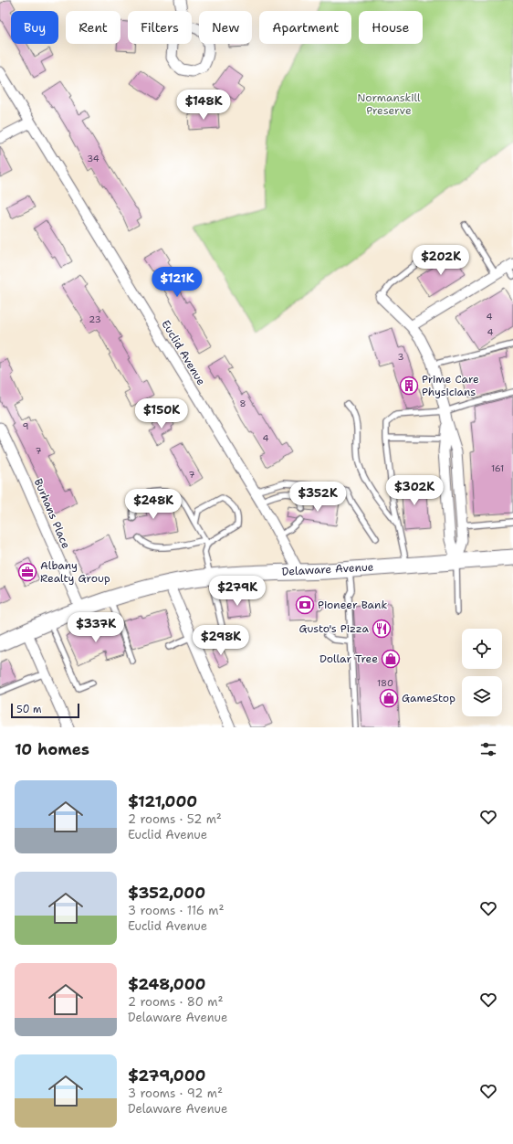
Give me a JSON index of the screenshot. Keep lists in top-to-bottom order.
{
  "streets": {
    "main road": ["Delaware Avenue"],
    "street": ["Euclid Avenue", "Burhans Place"]
  },
  "crossings": [
    ["Euclid Avenue", "Delaware Avenue"],
    ["Burhans Place", "Delaware Avenue"]
  ],
  "parks": ["Normanskill Preserve"],
  "places": {
    "building": ["Prime Care Physicians"],
    "office": ["Albany Realty Group"],
    "bank": ["Pioneer Bank"],
    "restaurant": ["Gusto's Pizza"],
    "shop": ["Dollar Tree", "GameStop"]
  },
  "house_numbers": [
    "34",
    "4",
    "23",
    "4",
    "3",
    "8",
    "9",
    "4",
    "7",
    "161",
    "7",
    "180"
  ],
  "scale_bar": "50 m",
  "page": {
    "chip": [
      "Buy",
      "Rent",
      "Filters",
      "New",
      "Apartment",
      "House"
    ],
    "price": [
      "$148K",
      "$202K",
      "$121K",
      "$150K",
      "$302K",
      "$352K",
      "$248K",
      "$279K",
      "$337K",
      "$298K"
    ],
    "scale": "50 m",
    "heading": "10 homes",
    "list": [
      {
        "name": "$121,000",
        "note": "2 rooms · 52 m² · Euclid Avenue"
      },
      {
        "name": "$352,000",
        "note": "3 rooms · 116 m² · Euclid Avenue"
      },
      {
        "name": "$248,000",
        "note": "2 rooms · 80 m² · Delaware Avenue"
      },
      {
        "name": "$279,000",
        "note": "3 rooms · 92 m² · Delaware Avenue"
      }
    ]
  }
}
